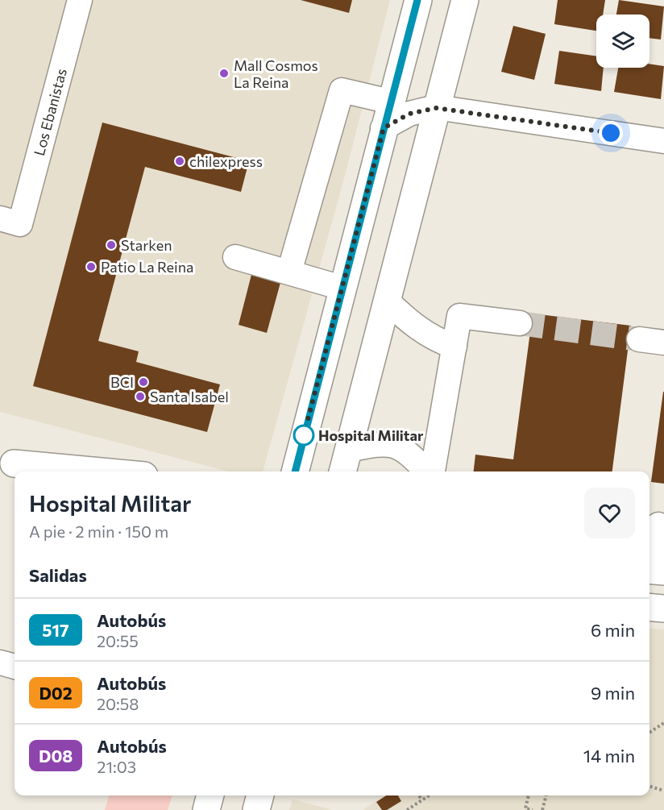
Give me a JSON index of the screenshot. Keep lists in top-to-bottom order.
{
  "streets": {
    "street": ["Los Ebanistas"]
  },
  "places": [
    "Mall Cosmos La Reina",
    "chilexpress",
    "Starken",
    "Patio La Reina",
    "BCI",
    "Santa Isabel",
    "Hospital Militar"
  ],
  "lines": ["bus line 517"],
  "page": {
    "heading": [
      ["Hospital Militar", "A pie · 2 min · 150 m"],
      "Salidas"
    ],
    "list": [
      {
        "mark": "517",
        "name": "Autobús",
        "note": "20:55",
        "value": "6 min"
      },
      {
        "mark": "D02",
        "name": "Autobús",
        "note": "20:58",
        "value": "9 min"
      },
      {
        "mark": "D08",
        "name": "Autobús",
        "note": "21:03",
        "value": "14 min"
      }
    ]
  }
}
